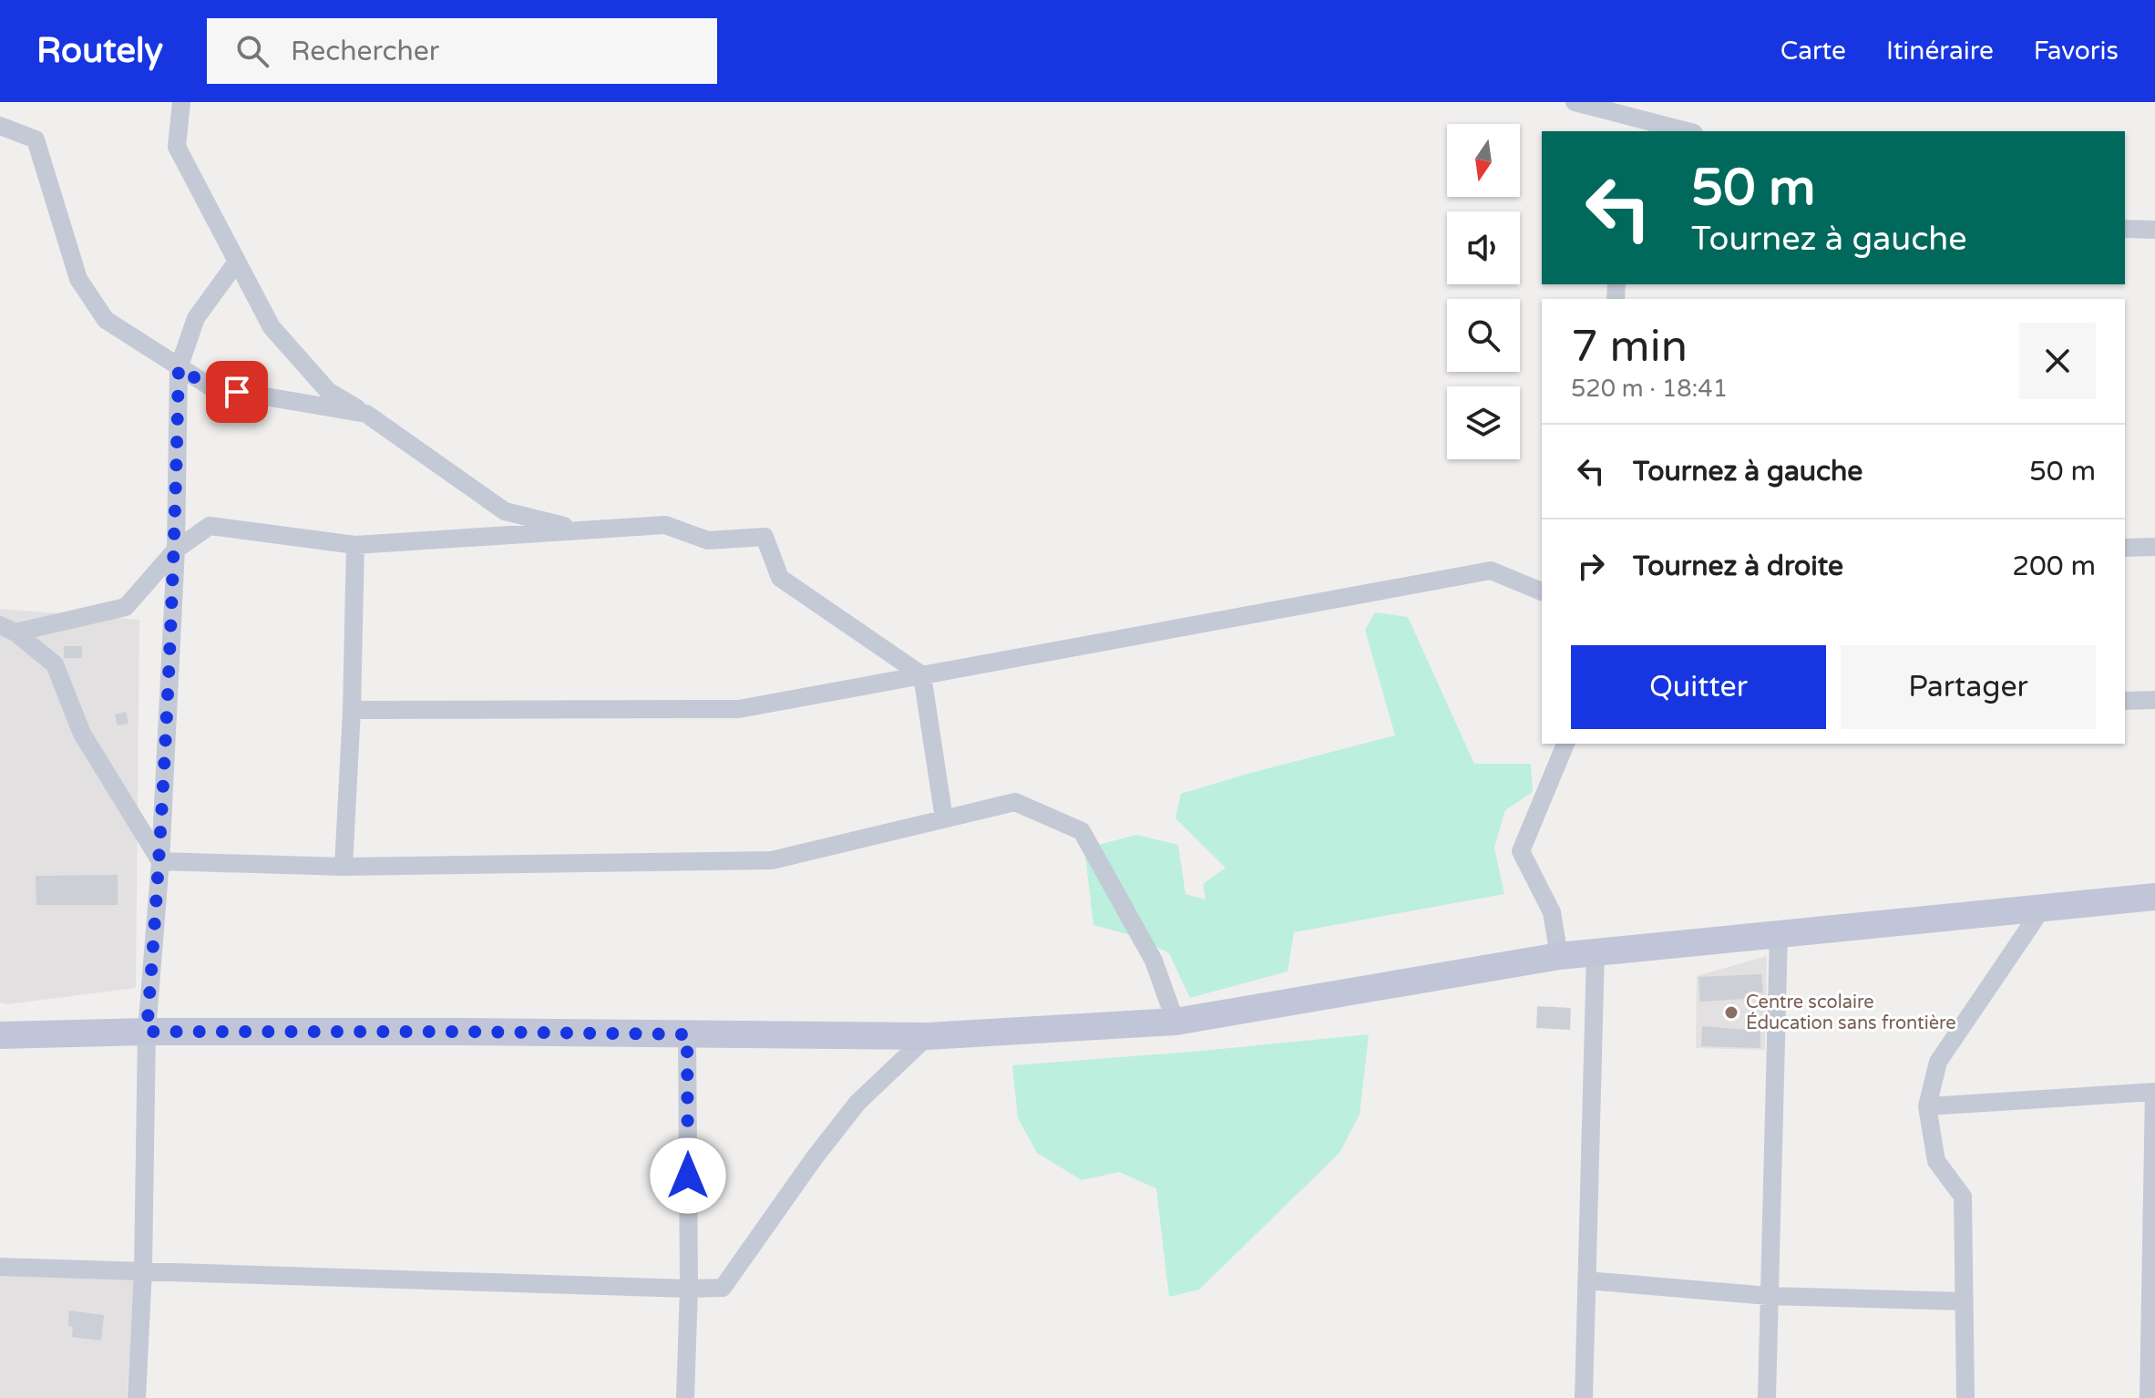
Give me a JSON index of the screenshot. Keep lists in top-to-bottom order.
{
  "places": ["Centre scolaire Éducation sans frontière"],
  "north": "bottom",
  "page": {
    "header": "Routely",
    "search": "Rechercher",
    "nav": ["Carte", "Itinéraire", "Favoris"],
    "turn": ["50 m", "Tournez à gauche"],
    "heading": ["7 min", "520 m · 18:41"],
    "list": [
      {
        "name": "Tournez à gauche",
        "value": "50 m"
      },
      {
        "name": "Tournez à droite",
        "value": "200 m"
      }
    ],
    "buttons": ["Quitter", "Partager"]
  }
}
